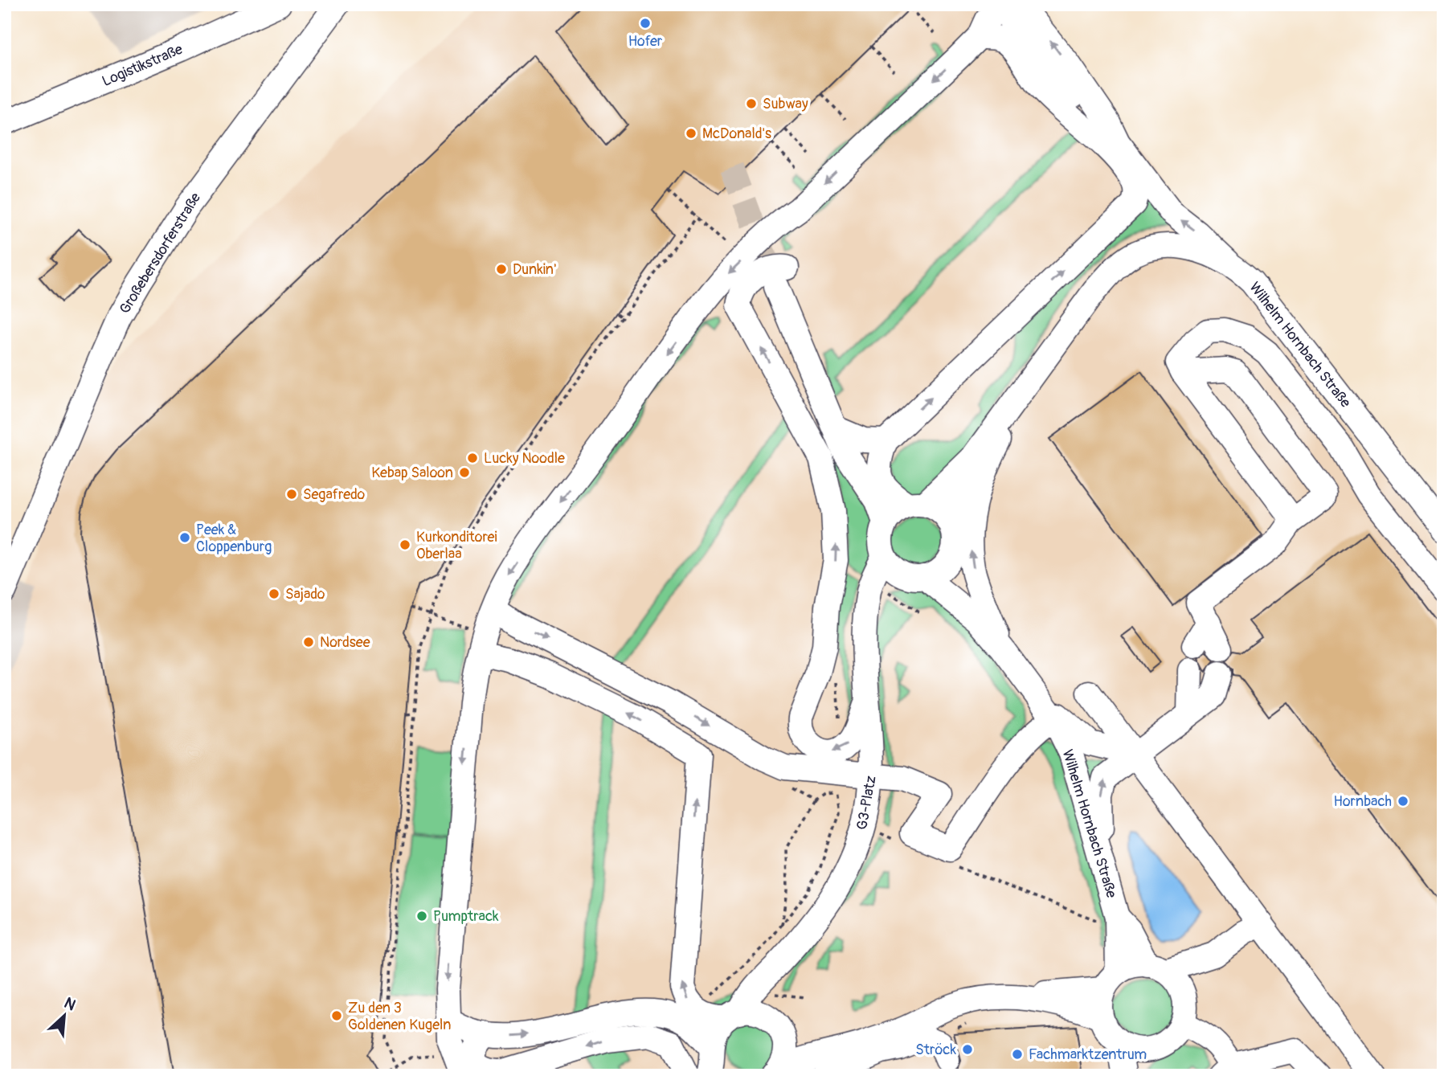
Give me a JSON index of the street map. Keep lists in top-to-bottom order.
{
  "streets": {
    "street": [
      "Logistikstraße",
      "Großebersdorferstraße",
      "Wilhelm Hornbach Straße",
      "G3-Platz"
    ]
  },
  "crossings": [
    ["Wilhelm Hornbach Straße", "G3-Platz"]
  ],
  "places": [
    "Hofer",
    "Subway",
    "McDonald's",
    "Dunkin'",
    "Lucky Noodle",
    "Kebap Saloon",
    "Segafredo",
    "Peek & Cloppenburg",
    "Kurkonditorei Oberlaa",
    "Sajado",
    "Nordsee",
    "Hornbach",
    "Pumptrack",
    "Zu den 3 Goldenen Kugeln",
    "Ströck",
    "Fachmarktzentrum"
  ],
  "north": "top right"
}
